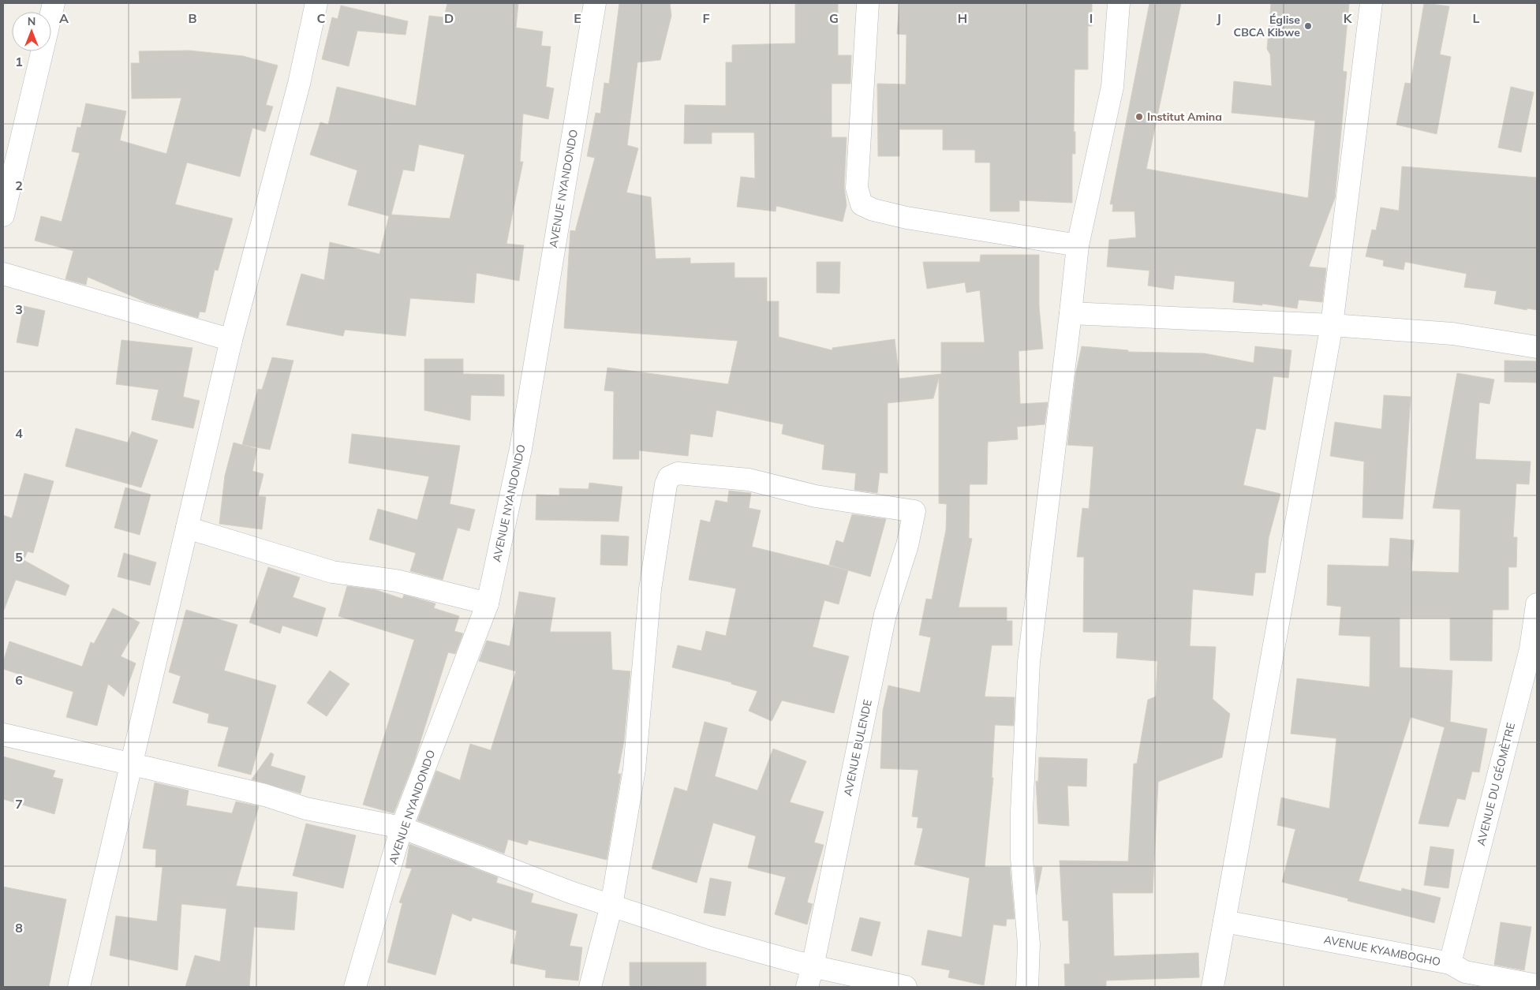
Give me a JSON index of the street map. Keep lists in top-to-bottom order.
{
  "streets": {
    "street": [
      "AVENUE NYANDONDO",
      "AVENUE BULENDE",
      "AVENUE DU GÉOMÈTRE",
      "AVENUE KYAMBOGHO"
    ]
  },
  "crossings": [
    ["AVENUE DU GÉOMÈTRE", "AVENUE KYAMBOGHO"]
  ],
  "places": ["Église CBCA Kibwe", "Institut Amina"],
  "north": "top",
  "grid": {
    "columns": [
      "A",
      "B",
      "C",
      "D",
      "E",
      "F",
      "G",
      "H",
      "I",
      "J",
      "K",
      "L"
    ],
    "rows": [
      "1",
      "2",
      "3",
      "4",
      "5",
      "6",
      "7",
      "8"
    ]
  }
}
